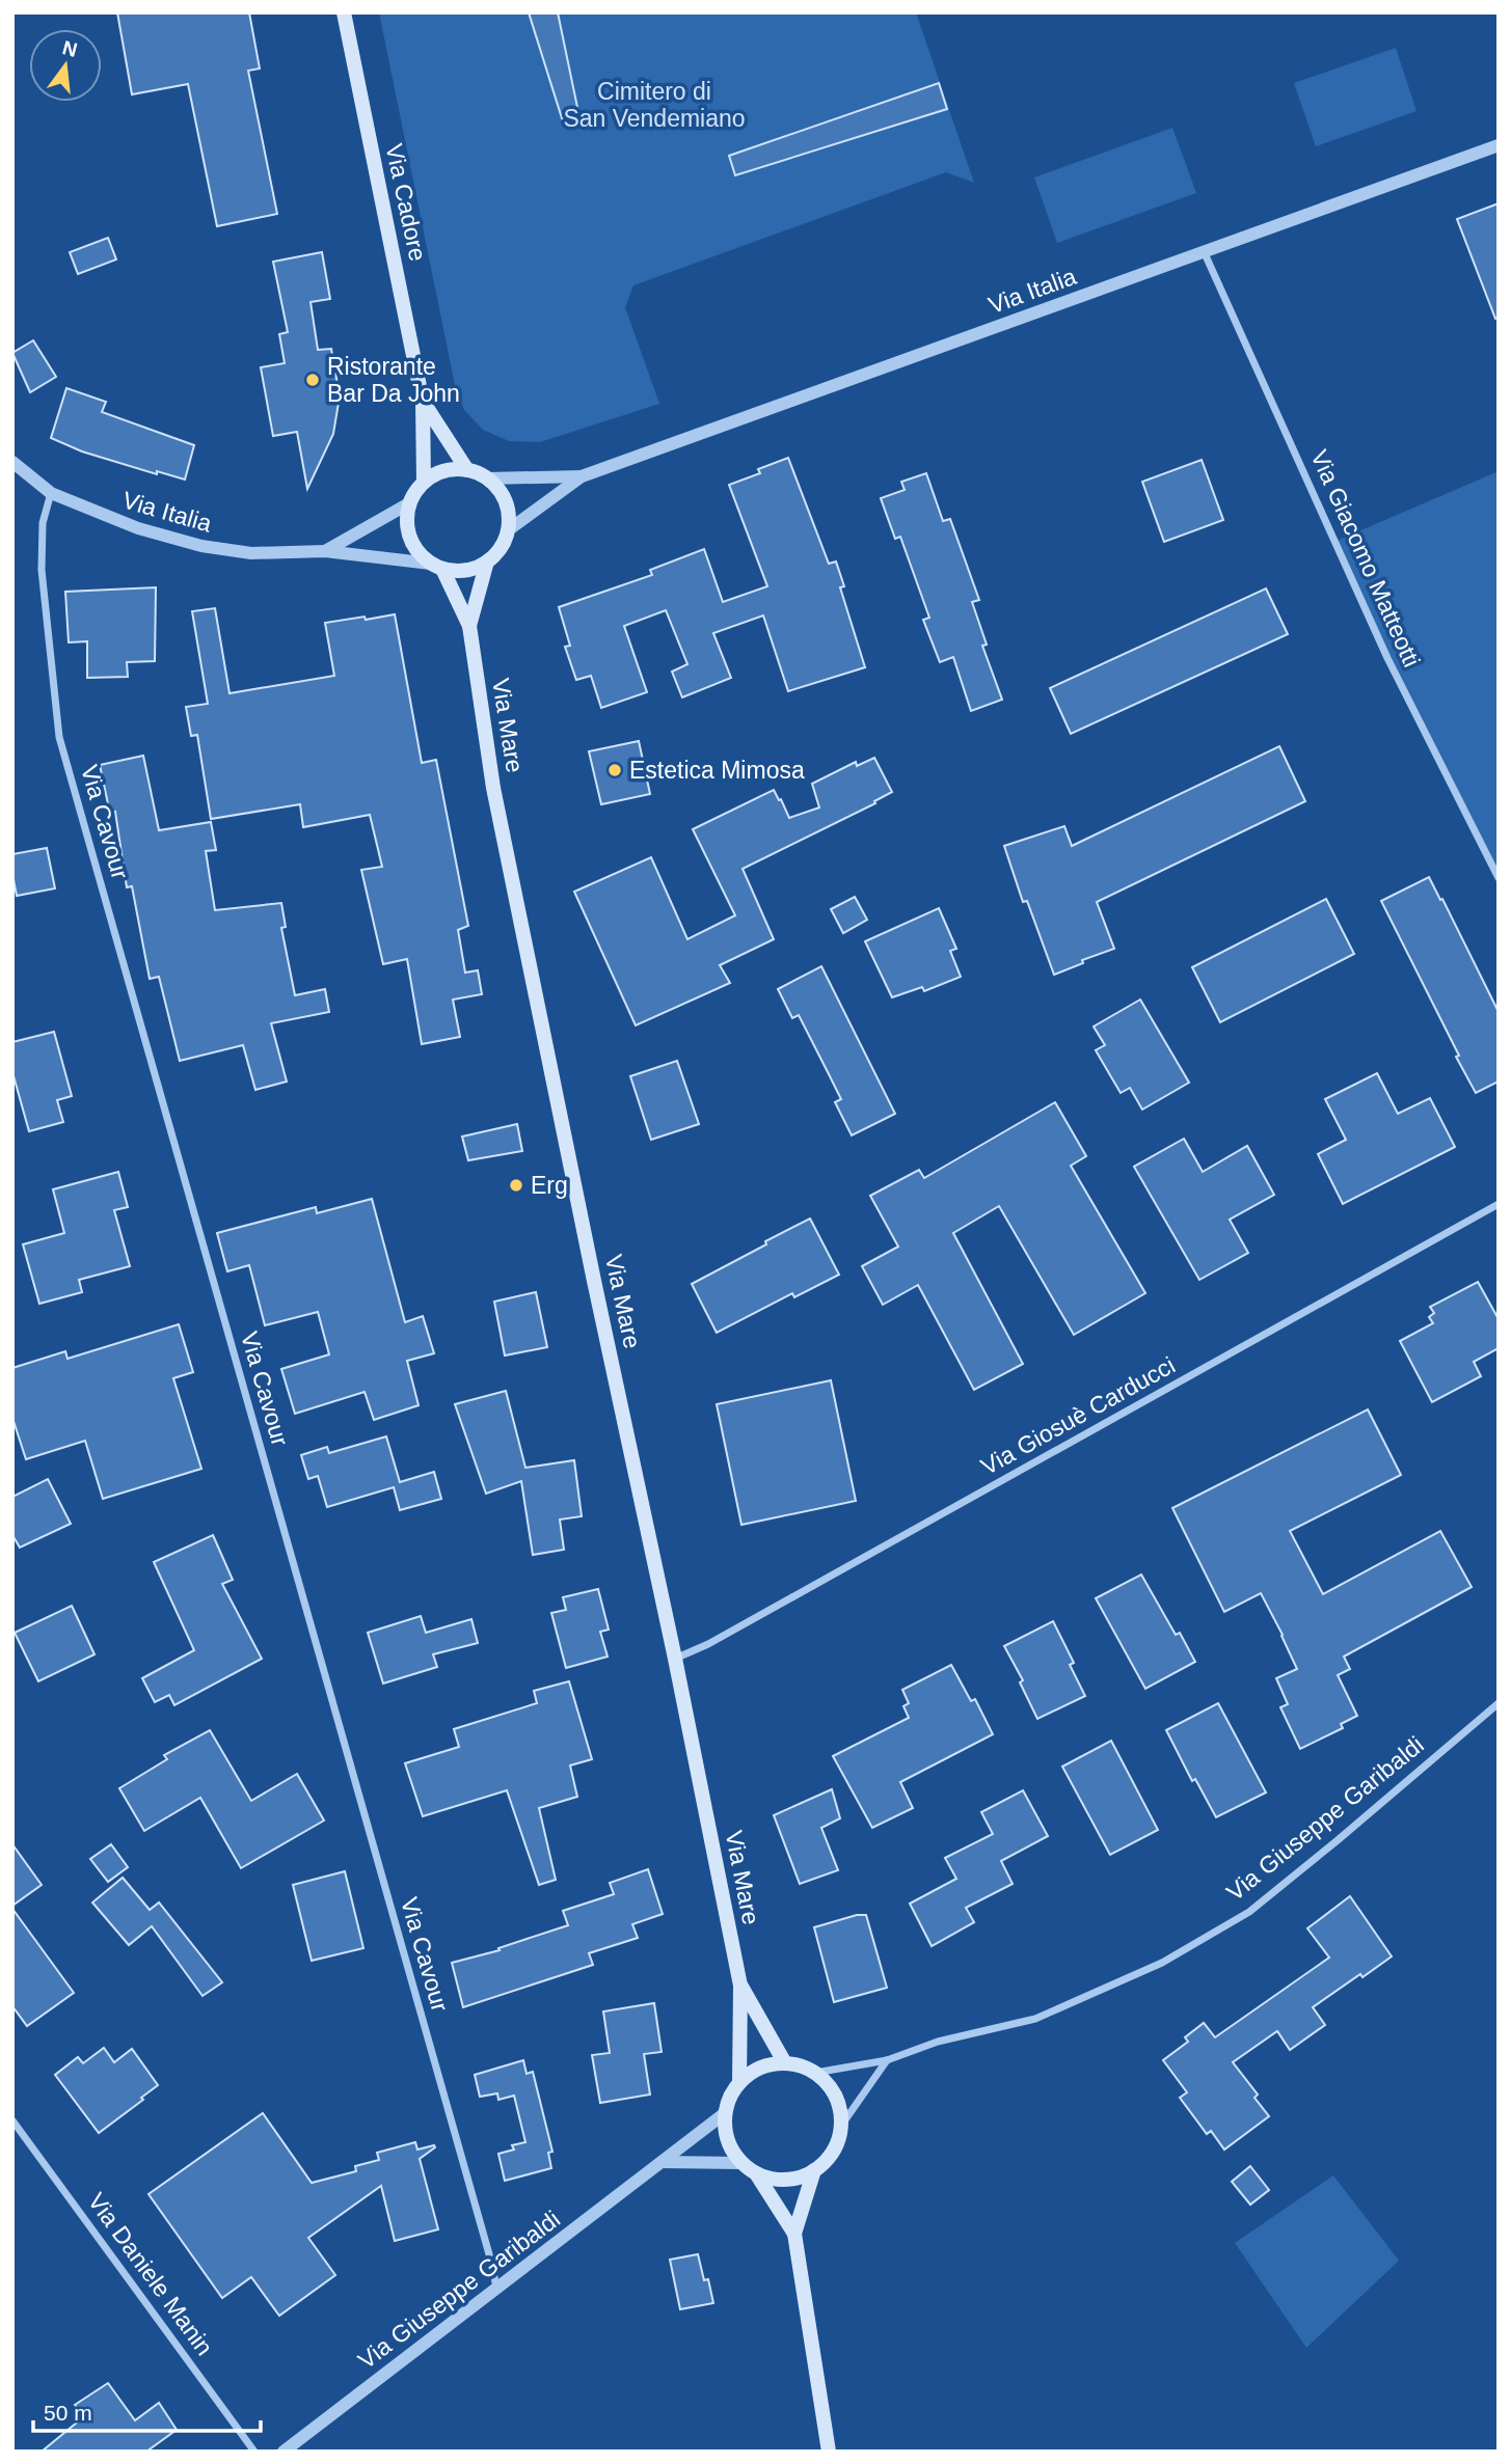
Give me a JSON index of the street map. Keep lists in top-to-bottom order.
{
  "streets": {
    "main road": ["Via Cadore", "Via Mare"],
    "street": [
      "Via Italia",
      "Via Giacomo Matteotti",
      "Via Cavour",
      "Via Giosuè Carducci",
      "Via Giuseppe Garibaldi",
      "Via Daniele Manin"
    ]
  },
  "crossings": [
    ["Via Cadore", "Via Italia"],
    ["Via Cadore", "Via Mare"],
    ["Via Italia", "Via Giacomo Matteotti"],
    ["Via Italia", "Via Mare"],
    ["Via Italia", "Via Cavour"],
    ["Via Mare", "Via Giosuè Carducci"],
    ["Via Mare", "Via Giuseppe Garibaldi"],
    ["Via Cavour", "Via Giuseppe Garibaldi"]
  ],
  "parks": ["Cimitero di San Vendemiano"],
  "places": ["Ristorante Bar Da John", "Estetica Mimosa", "Erg"],
  "scale_bar": "50 m",
  "north": "top"
}
